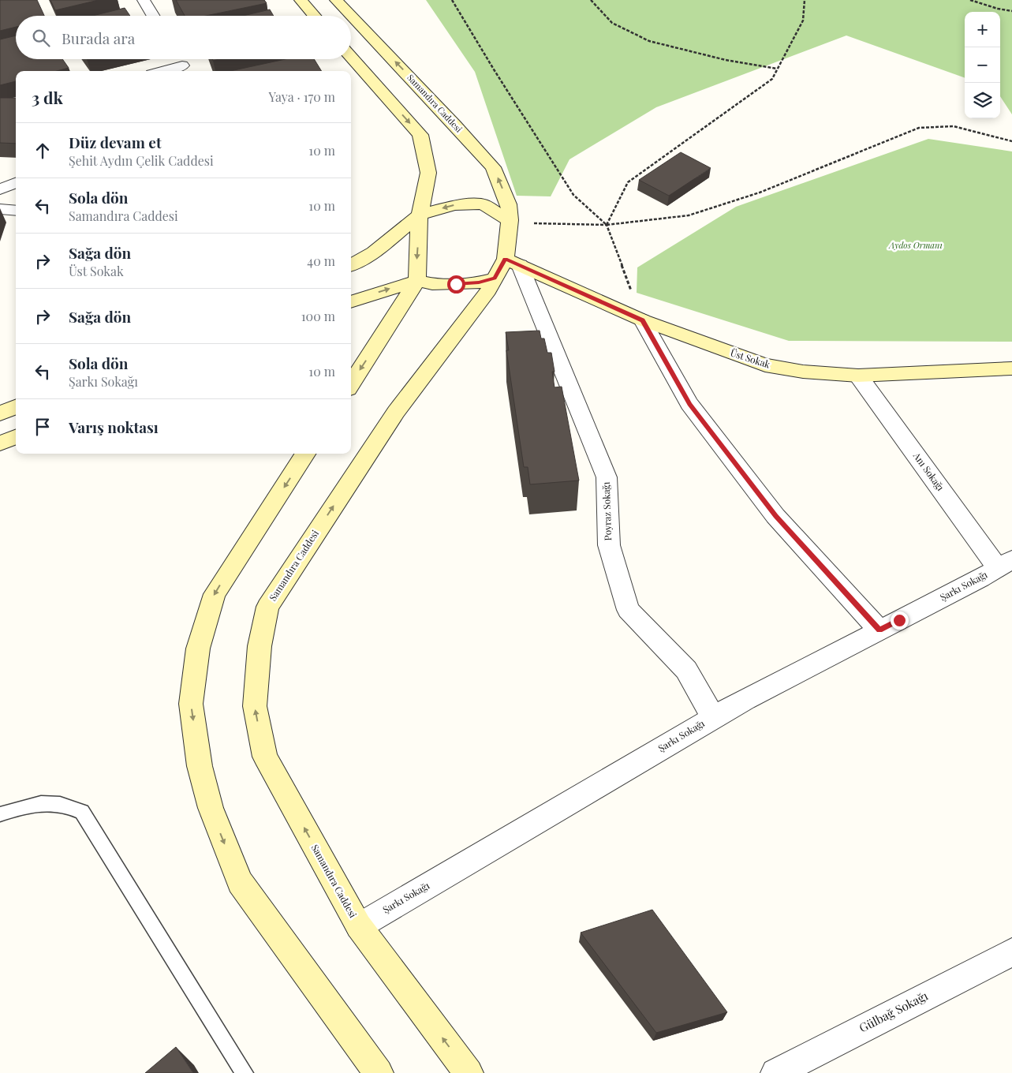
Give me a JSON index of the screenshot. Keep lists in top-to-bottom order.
{
  "streets": {
    "main road": ["Samandıra Caddesi", "Üst Sokak"],
    "street": [
      "Anı Sokağı",
      "Poyraz Sokağı",
      "Şarkı Sokağı",
      "Gülbağ Sokağı"
    ]
  },
  "crossings": [
    ["Samandıra Caddesi", "Üst Sokak"],
    ["Samandıra Caddesi", "Poyraz Sokağı"],
    ["Samandıra Caddesi", "Şarkı Sokağı"],
    ["Üst Sokak", "Anı Sokağı"],
    ["Üst Sokak", "Poyraz Sokağı"],
    ["Anı Sokağı", "Şarkı Sokağı"],
    ["Poyraz Sokağı", "Şarkı Sokağı"]
  ],
  "one_way": ["Samandıra Caddesi"],
  "parks": ["Aydos Ormanı"],
  "page": {
    "map_buttons": ["+", "−"],
    "search": "Burada ara",
    "heading": ["3 dk", "Yaya · 170 m"],
    "list": [
      ["Düz devam et", "Şehit Aydın Çelik Caddesi", "10 m"],
      ["Sola dön", "Samandıra Caddesi", "10 m"],
      ["Sağa dön", "Üst Sokak", "40 m"],
      ["Sağa dön", "100 m"],
      ["Sola dön", "Şarkı Sokağı", "10 m"],
      "Varış noktası"
    ]
  }
}
